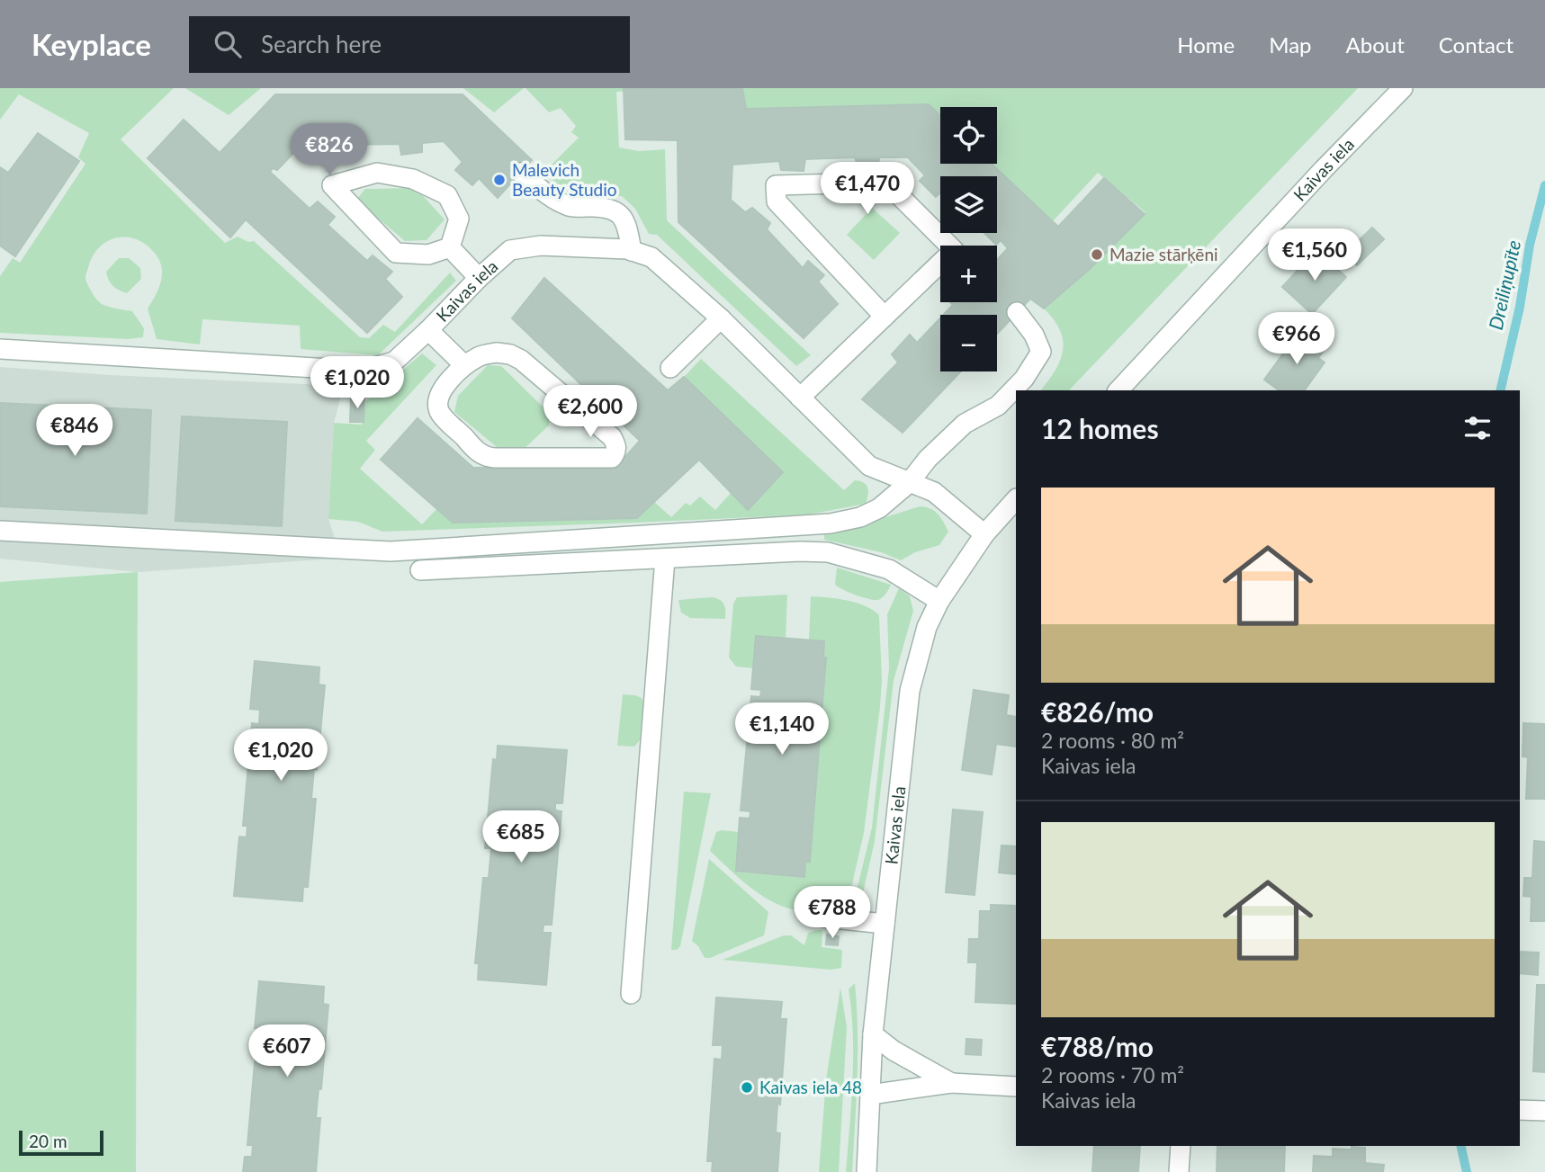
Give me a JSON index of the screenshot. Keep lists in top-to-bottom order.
{
  "streets": {
    "street": ["Kaivas iela"]
  },
  "water": ["Dreiliņupīte"],
  "places": ["Malevich Beauty Studio", "Mazie stārķēni", "Kaivas iela 48"],
  "scale_bar": "20 m",
  "page": {
    "header": "Keyplace",
    "search": "Search here",
    "nav": [
      "Home",
      "Map",
      "About",
      "Contact"
    ],
    "map_buttons": ["+", "−"],
    "price": [
      "€826",
      "€1,470",
      "€1,560",
      "€966",
      "€1,020",
      "€2,600",
      "€846",
      "€1,140",
      "€1,020",
      "€685",
      "€788",
      "€607"
    ],
    "heading": "12 homes",
    "list": [
      {
        "name": "€826/mo",
        "note": "2 rooms · 80 m² · Kaivas iela"
      },
      {
        "name": "€788/mo",
        "note": "2 rooms · 70 m² · Kaivas iela"
      }
    ],
    "scale": "20 m"
  }
}
